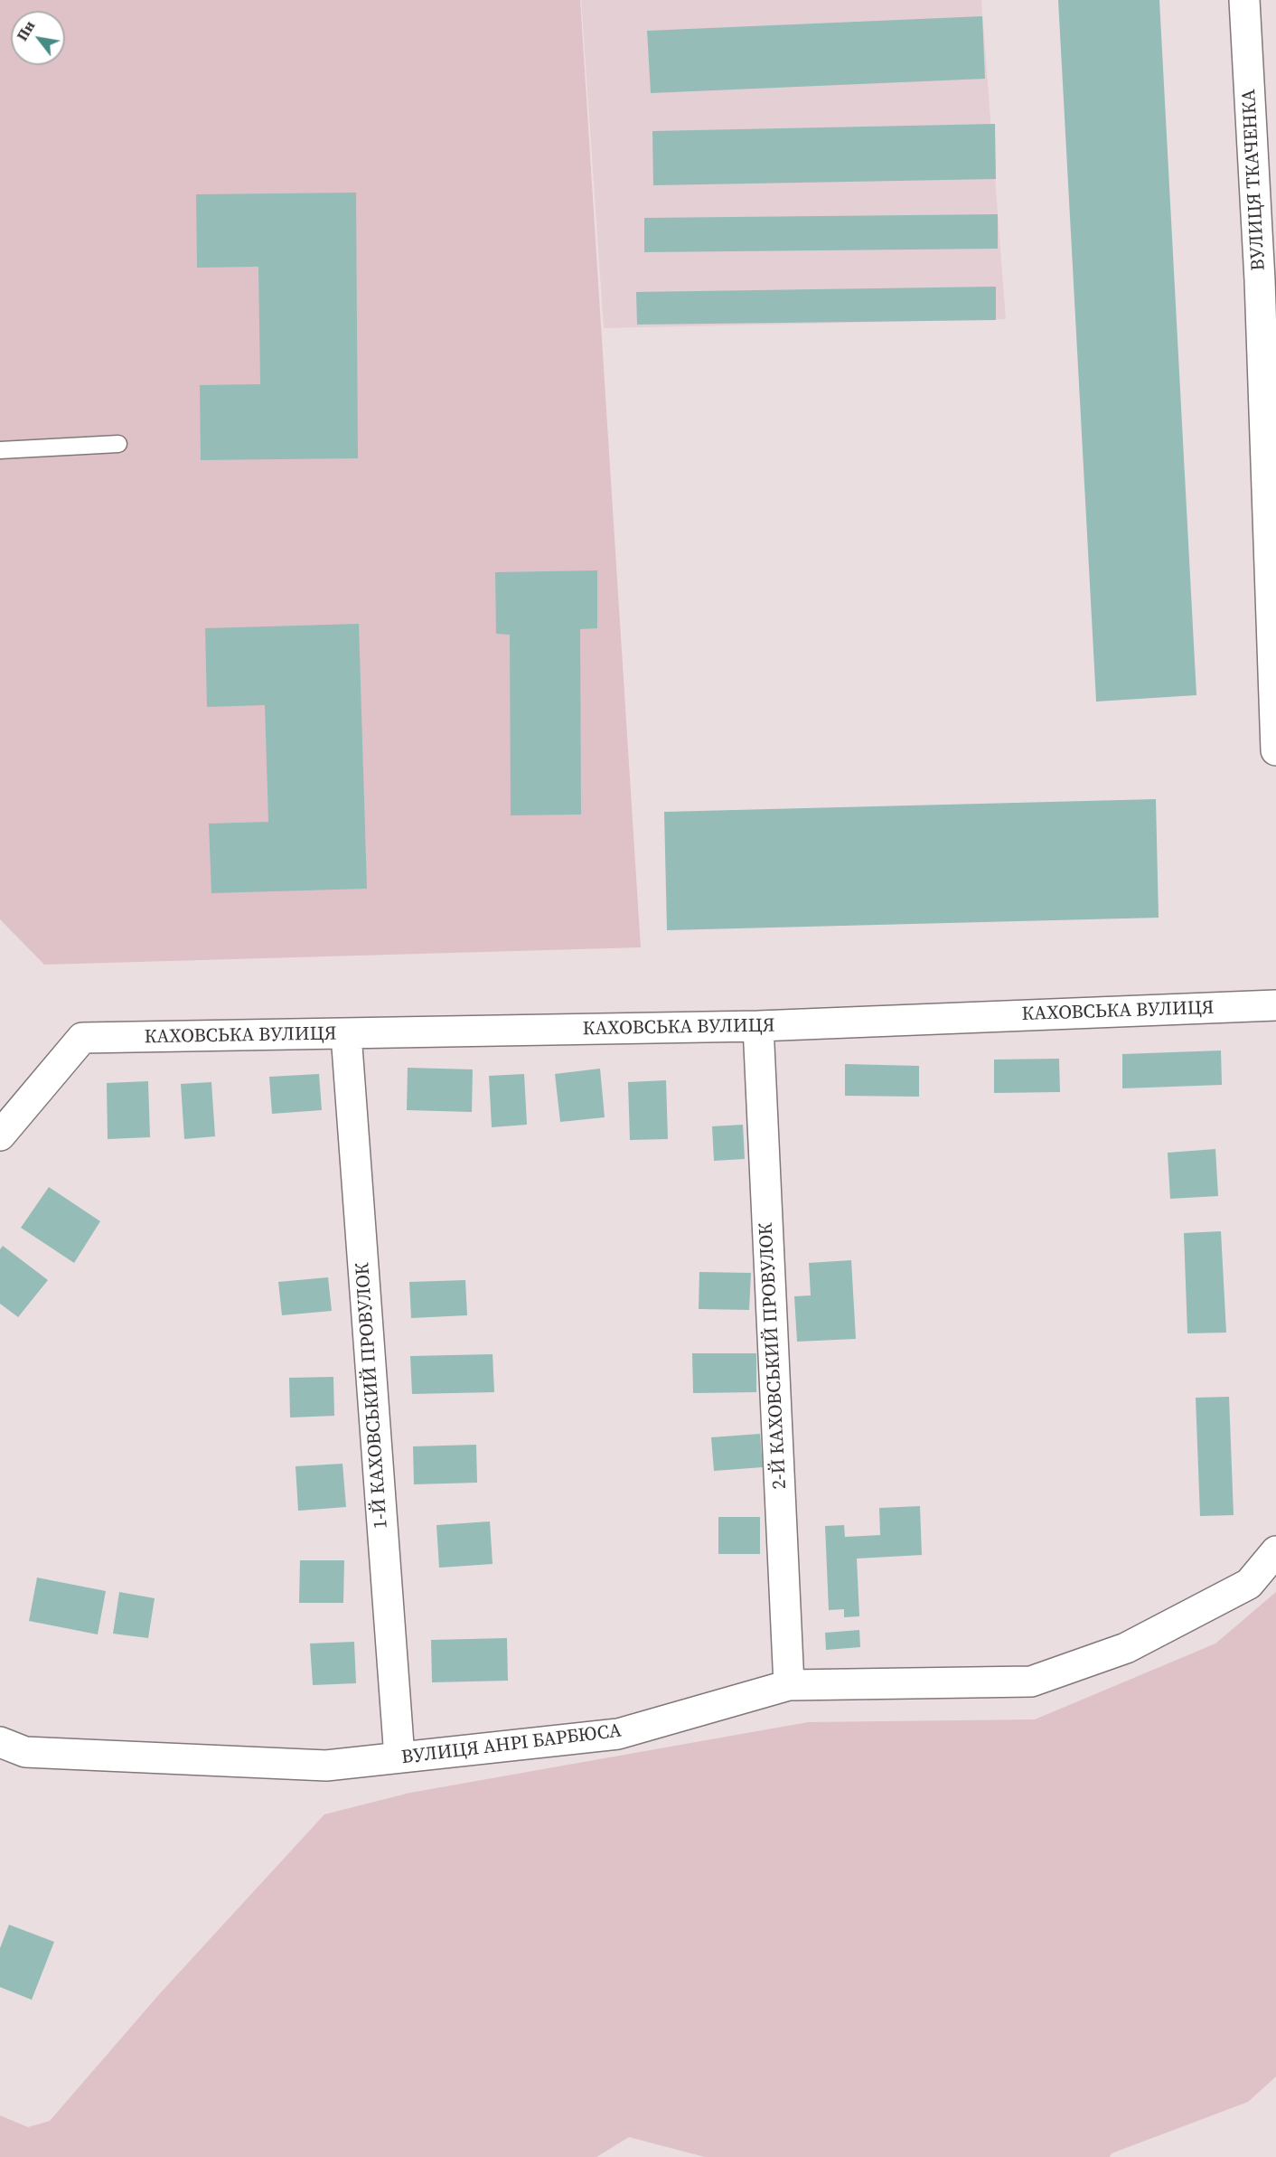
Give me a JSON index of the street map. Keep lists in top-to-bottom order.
{
  "streets": {
    "street": [
      "ВУЛИЦЯ ТКАЧЕНКА",
      "КАХОВСЬКА ВУЛИЦЯ",
      "2-Й КАХОВСЬКИЙ ПРОВУЛОК",
      "1-Й КАХОВСЬКИЙ ПРОВУЛОК",
      "ВУЛИЦЯ АНРІ БАРБЮСА"
    ]
  },
  "crossings": [
    ["КАХОВСЬКА ВУЛИЦЯ", "2-Й КАХОВСЬКИЙ ПРОВУЛОК"],
    ["КАХОВСЬКА ВУЛИЦЯ", "1-Й КАХОВСЬКИЙ ПРОВУЛОК"],
    ["2-Й КАХОВСЬКИЙ ПРОВУЛОК", "ВУЛИЦЯ АНРІ БАРБЮСА"],
    ["1-Й КАХОВСЬКИЙ ПРОВУЛОК", "ВУЛИЦЯ АНРІ БАРБЮСА"]
  ],
  "north": "top left"
}
